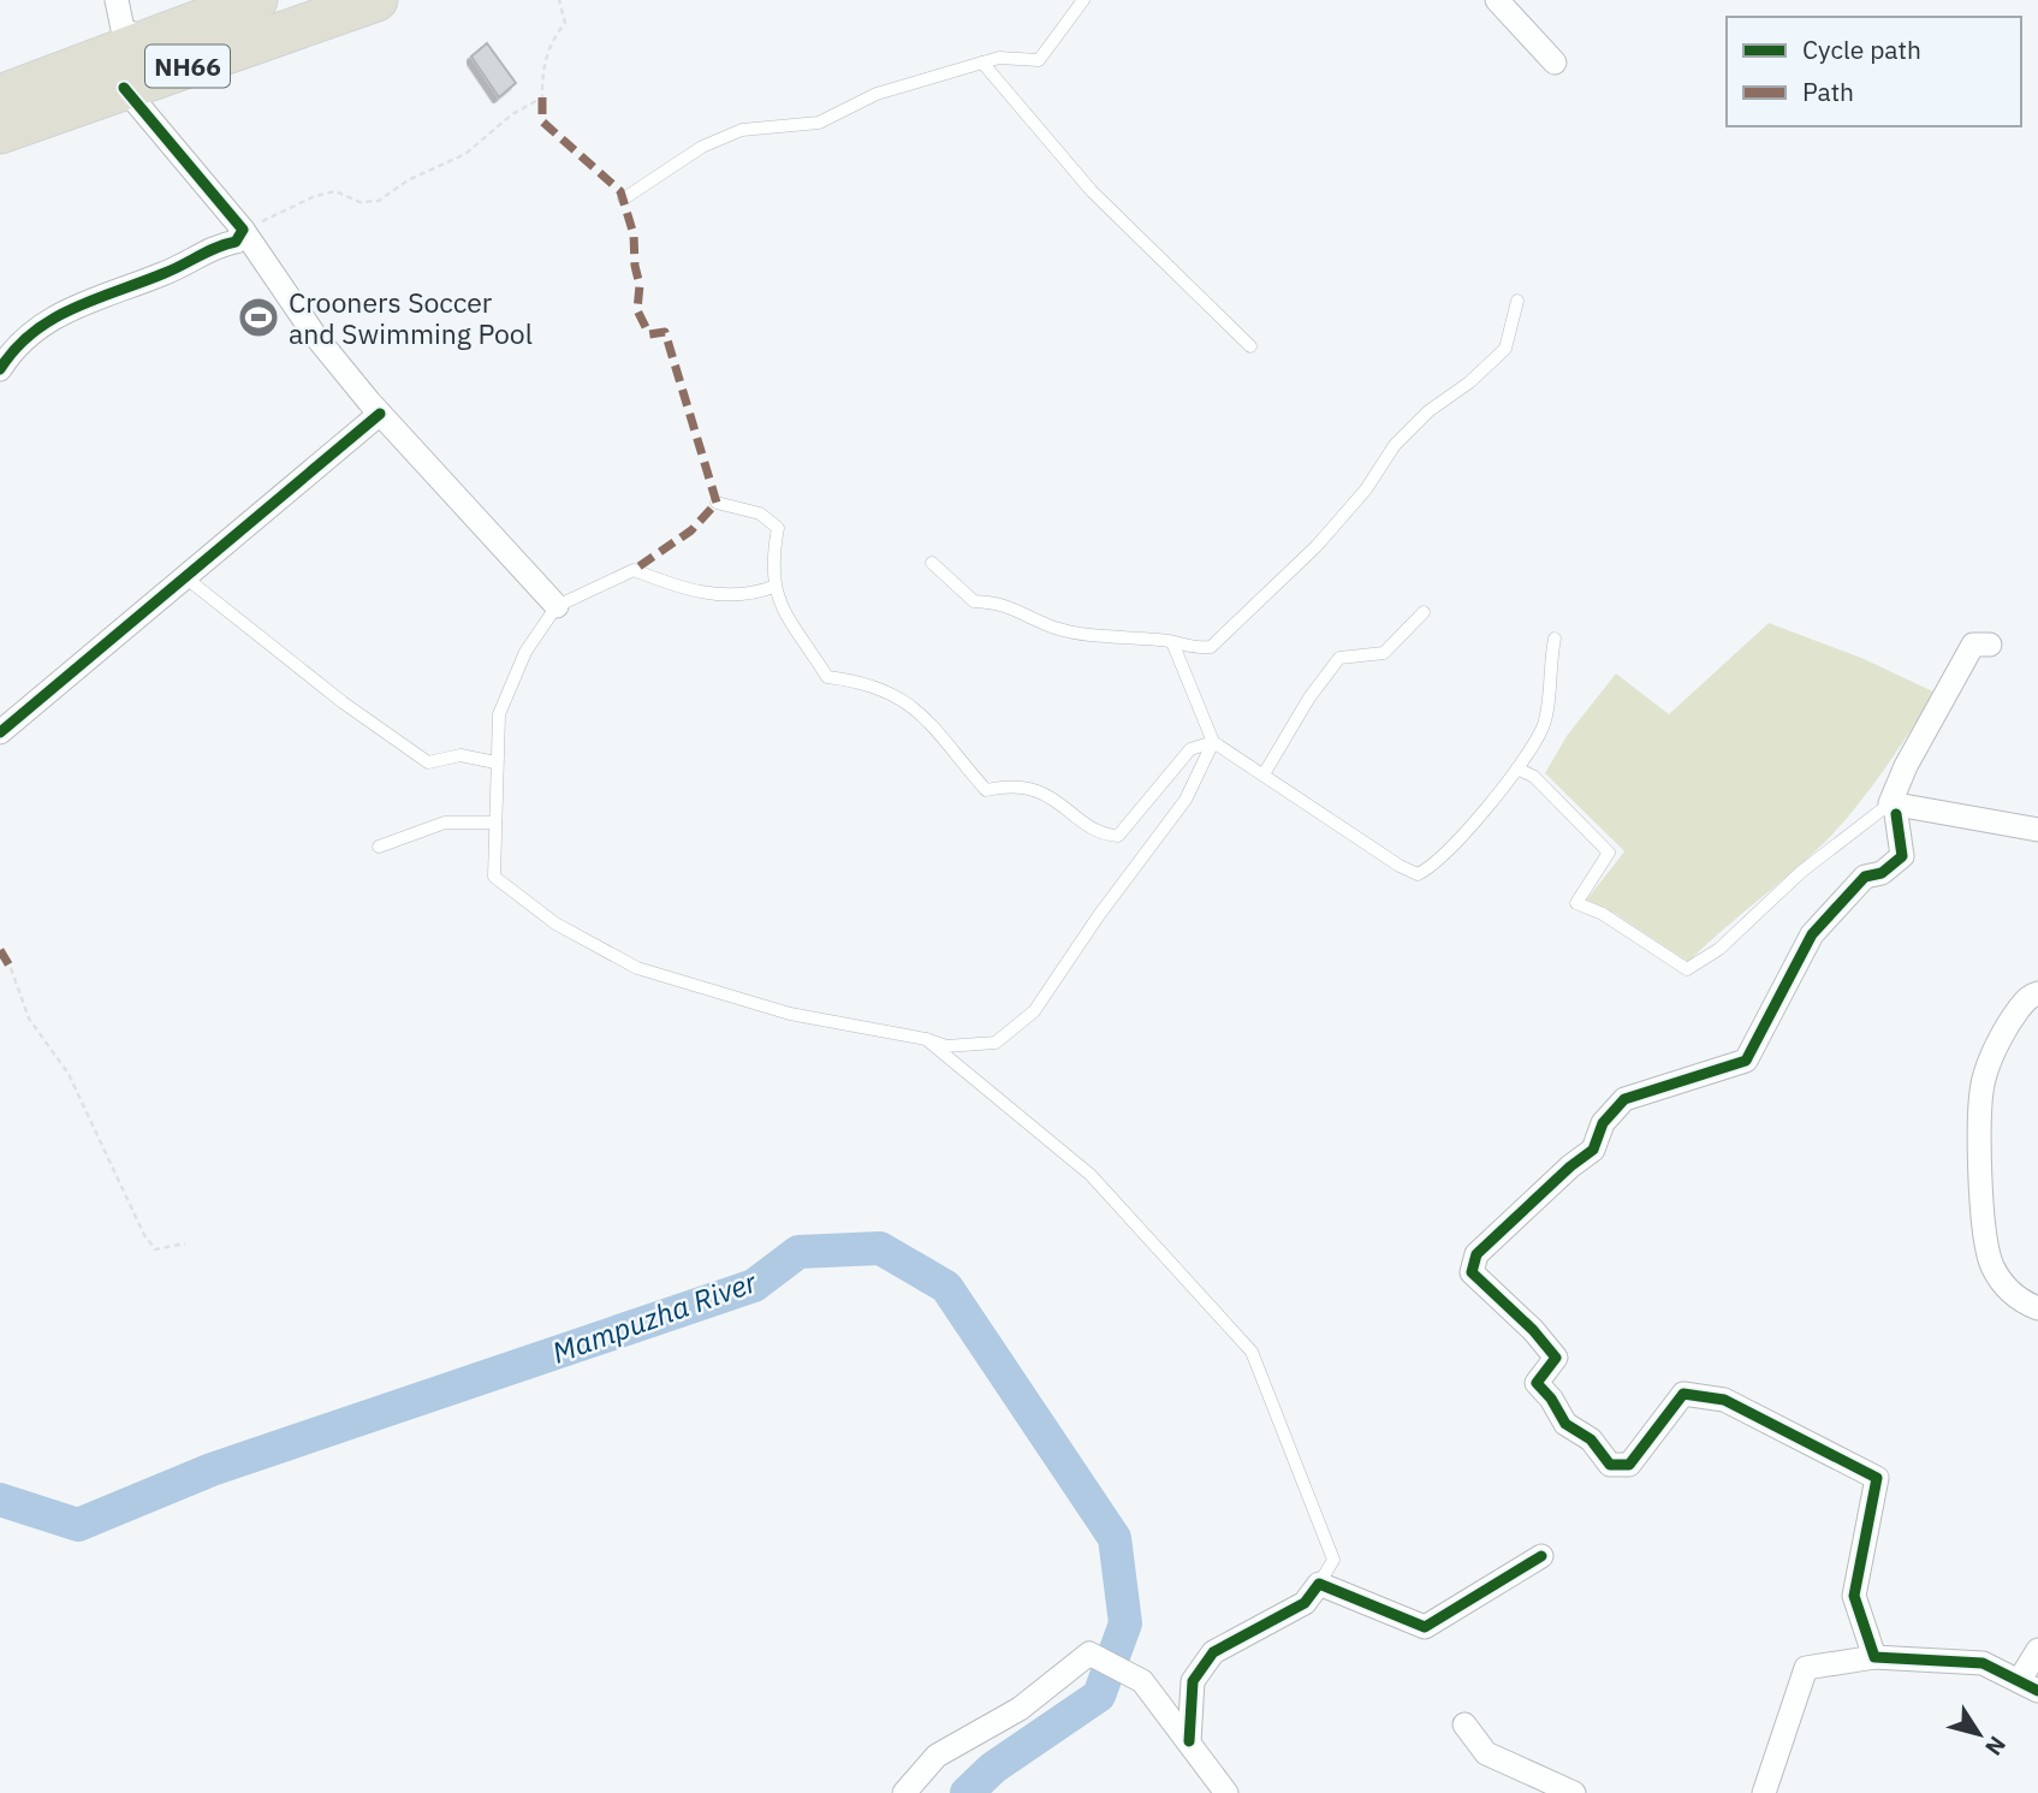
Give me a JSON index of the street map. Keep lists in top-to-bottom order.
{
  "streets": {
    "highway": ["NH66"]
  },
  "water": ["Mampuzha River"],
  "places": {
    "sports": ["Crooners Soccer and Swimming Pool"]
  },
  "legend": ["Cycle path", "Path"],
  "north": "bottom right"
}
